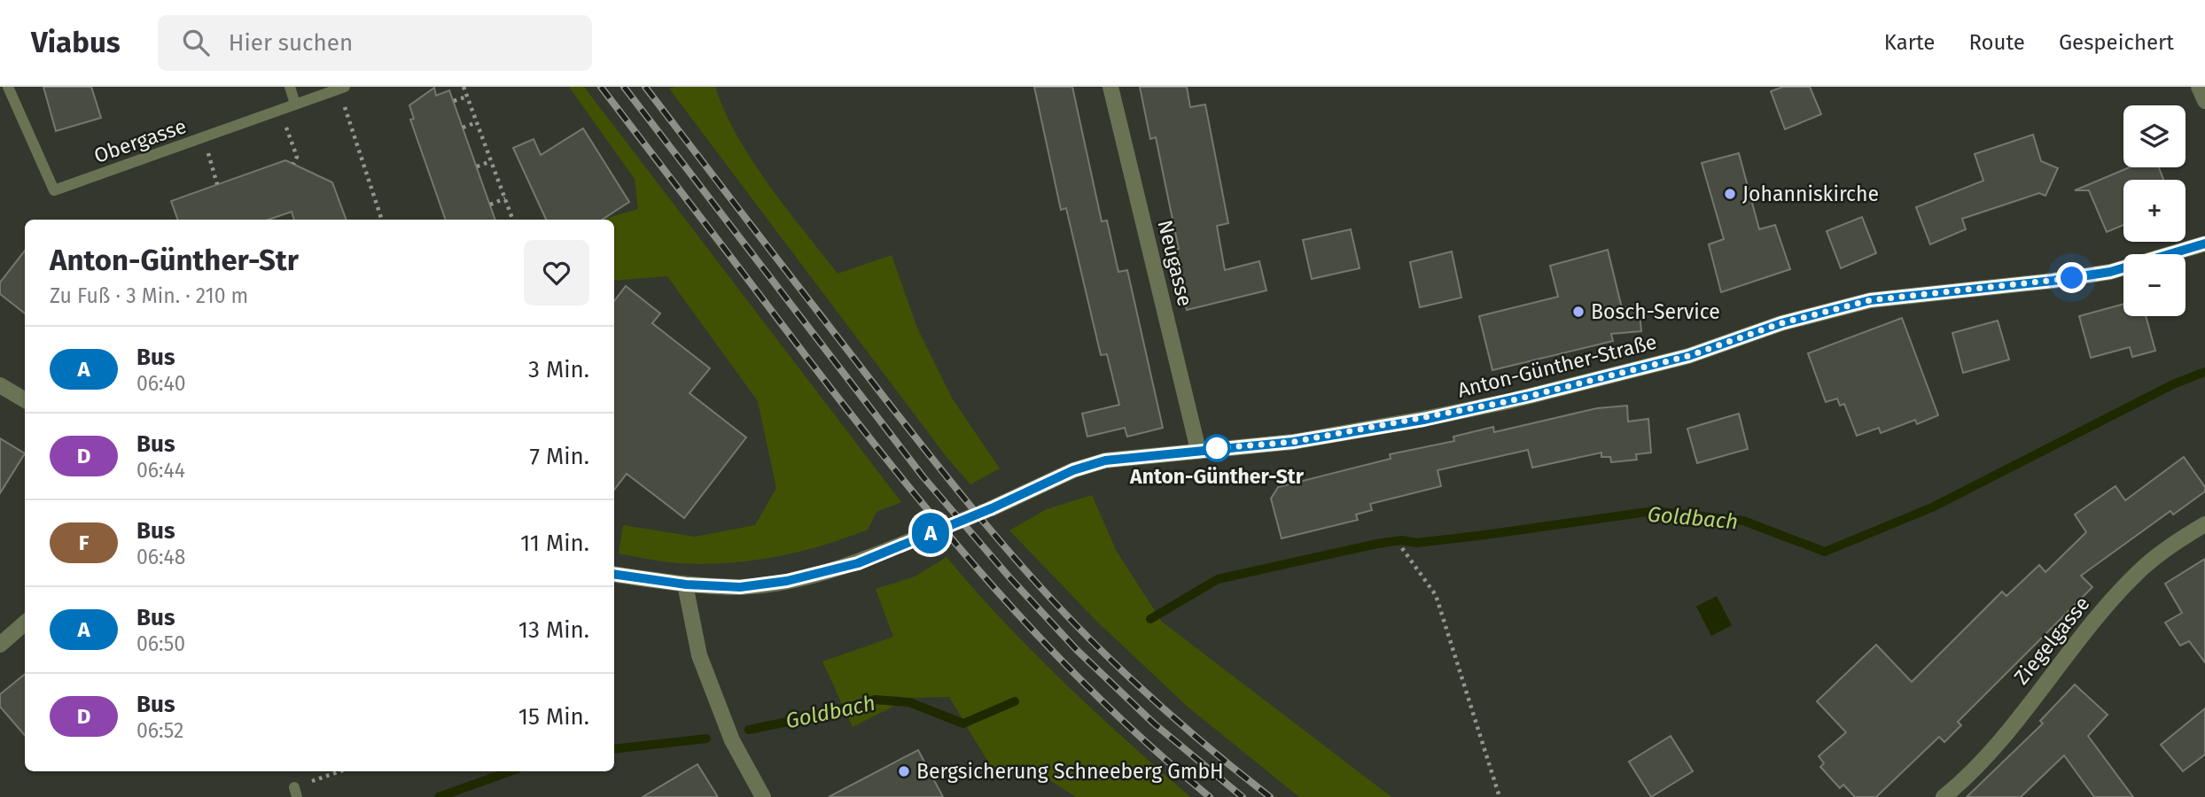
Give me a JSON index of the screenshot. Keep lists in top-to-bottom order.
{
  "streets": {
    "street": ["Neugasse", "Anton-Günther-Straße", "Ziegelgasse"],
    "lane": ["Obergasse"]
  },
  "crossings": [
    ["Neugasse", "Anton-Günther-Straße"]
  ],
  "water": ["Goldbach"],
  "places": [
    "Johanniskirche",
    "Bosch-Service",
    "Anton-Günther-Str",
    "Bergsicherung Schneeberg GmbH"
  ],
  "lines": ["bus line A"],
  "page": {
    "header": "Viabus",
    "search": "Hier suchen",
    "nav": ["Karte", "Route", "Gespeichert"],
    "on_map": "A",
    "map_buttons": ["+", "−"],
    "heading": ["Anton-Günther-Str", "Zu Fuß · 3 Min. · 210 m"],
    "list": [
      {
        "mark": "A",
        "name": "Bus",
        "note": "06:40",
        "value": "3 Min."
      },
      {
        "mark": "D",
        "name": "Bus",
        "note": "06:44",
        "value": "7 Min."
      },
      {
        "mark": "F",
        "name": "Bus",
        "note": "06:48",
        "value": "11 Min."
      },
      {
        "mark": "A",
        "name": "Bus",
        "note": "06:50",
        "value": "13 Min."
      },
      {
        "mark": "D",
        "name": "Bus",
        "note": "06:52",
        "value": "15 Min."
      }
    ]
  }
}
